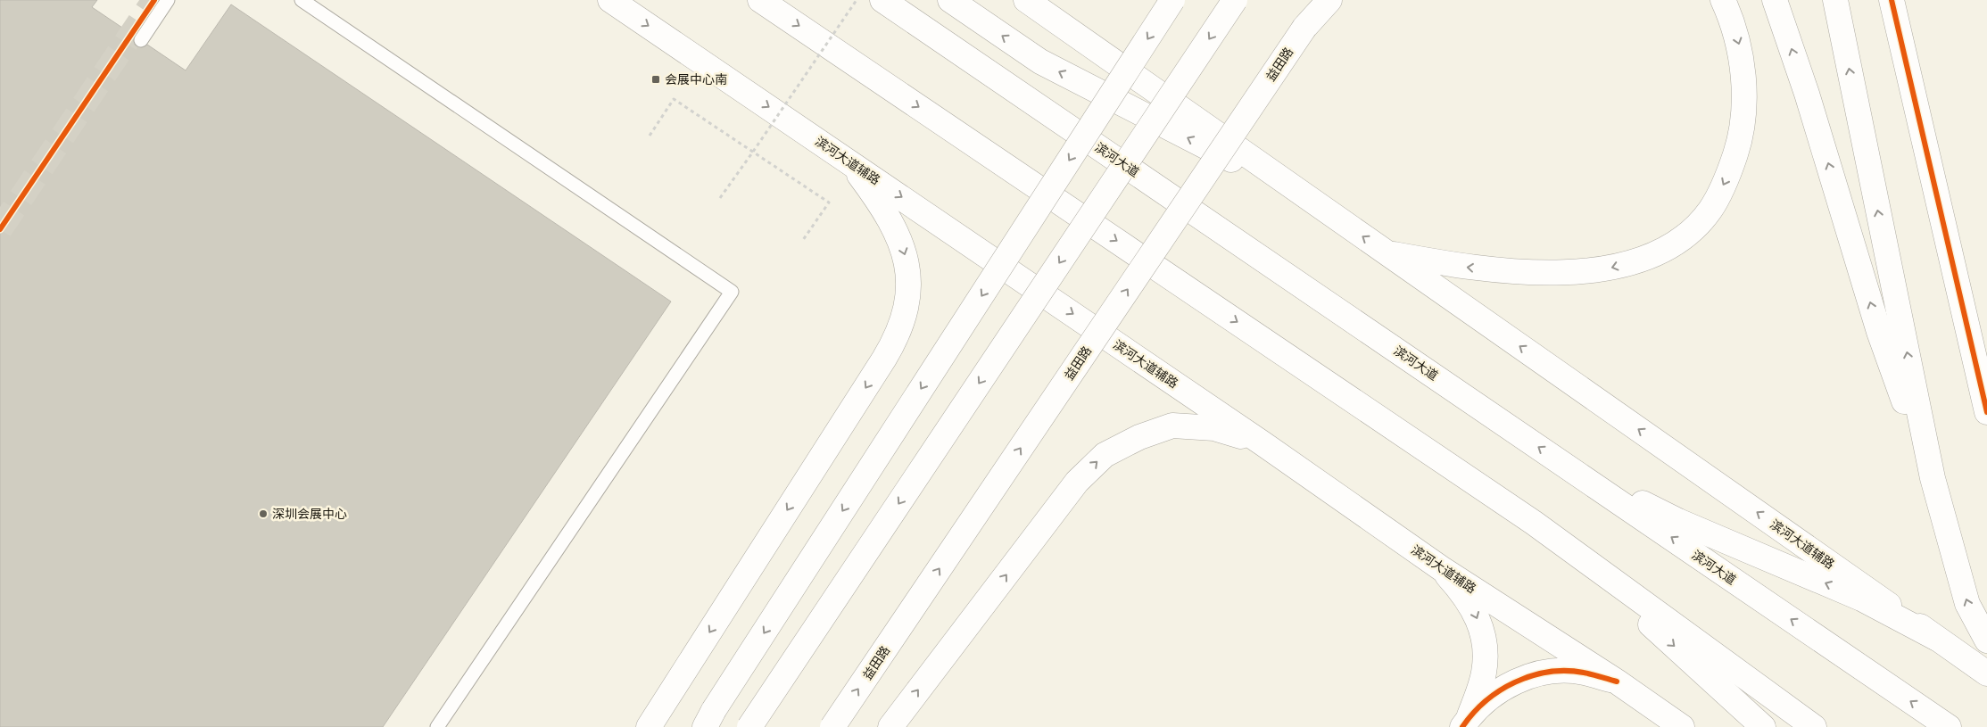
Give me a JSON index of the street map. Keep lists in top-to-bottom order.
{
  "streets": {
    "main road": ["益田路", "滨河大道", "滨河大道辅路"]
  },
  "places": {
    "transit": ["会展中心南"],
    "other": ["深圳会展中心"]
  }
}
